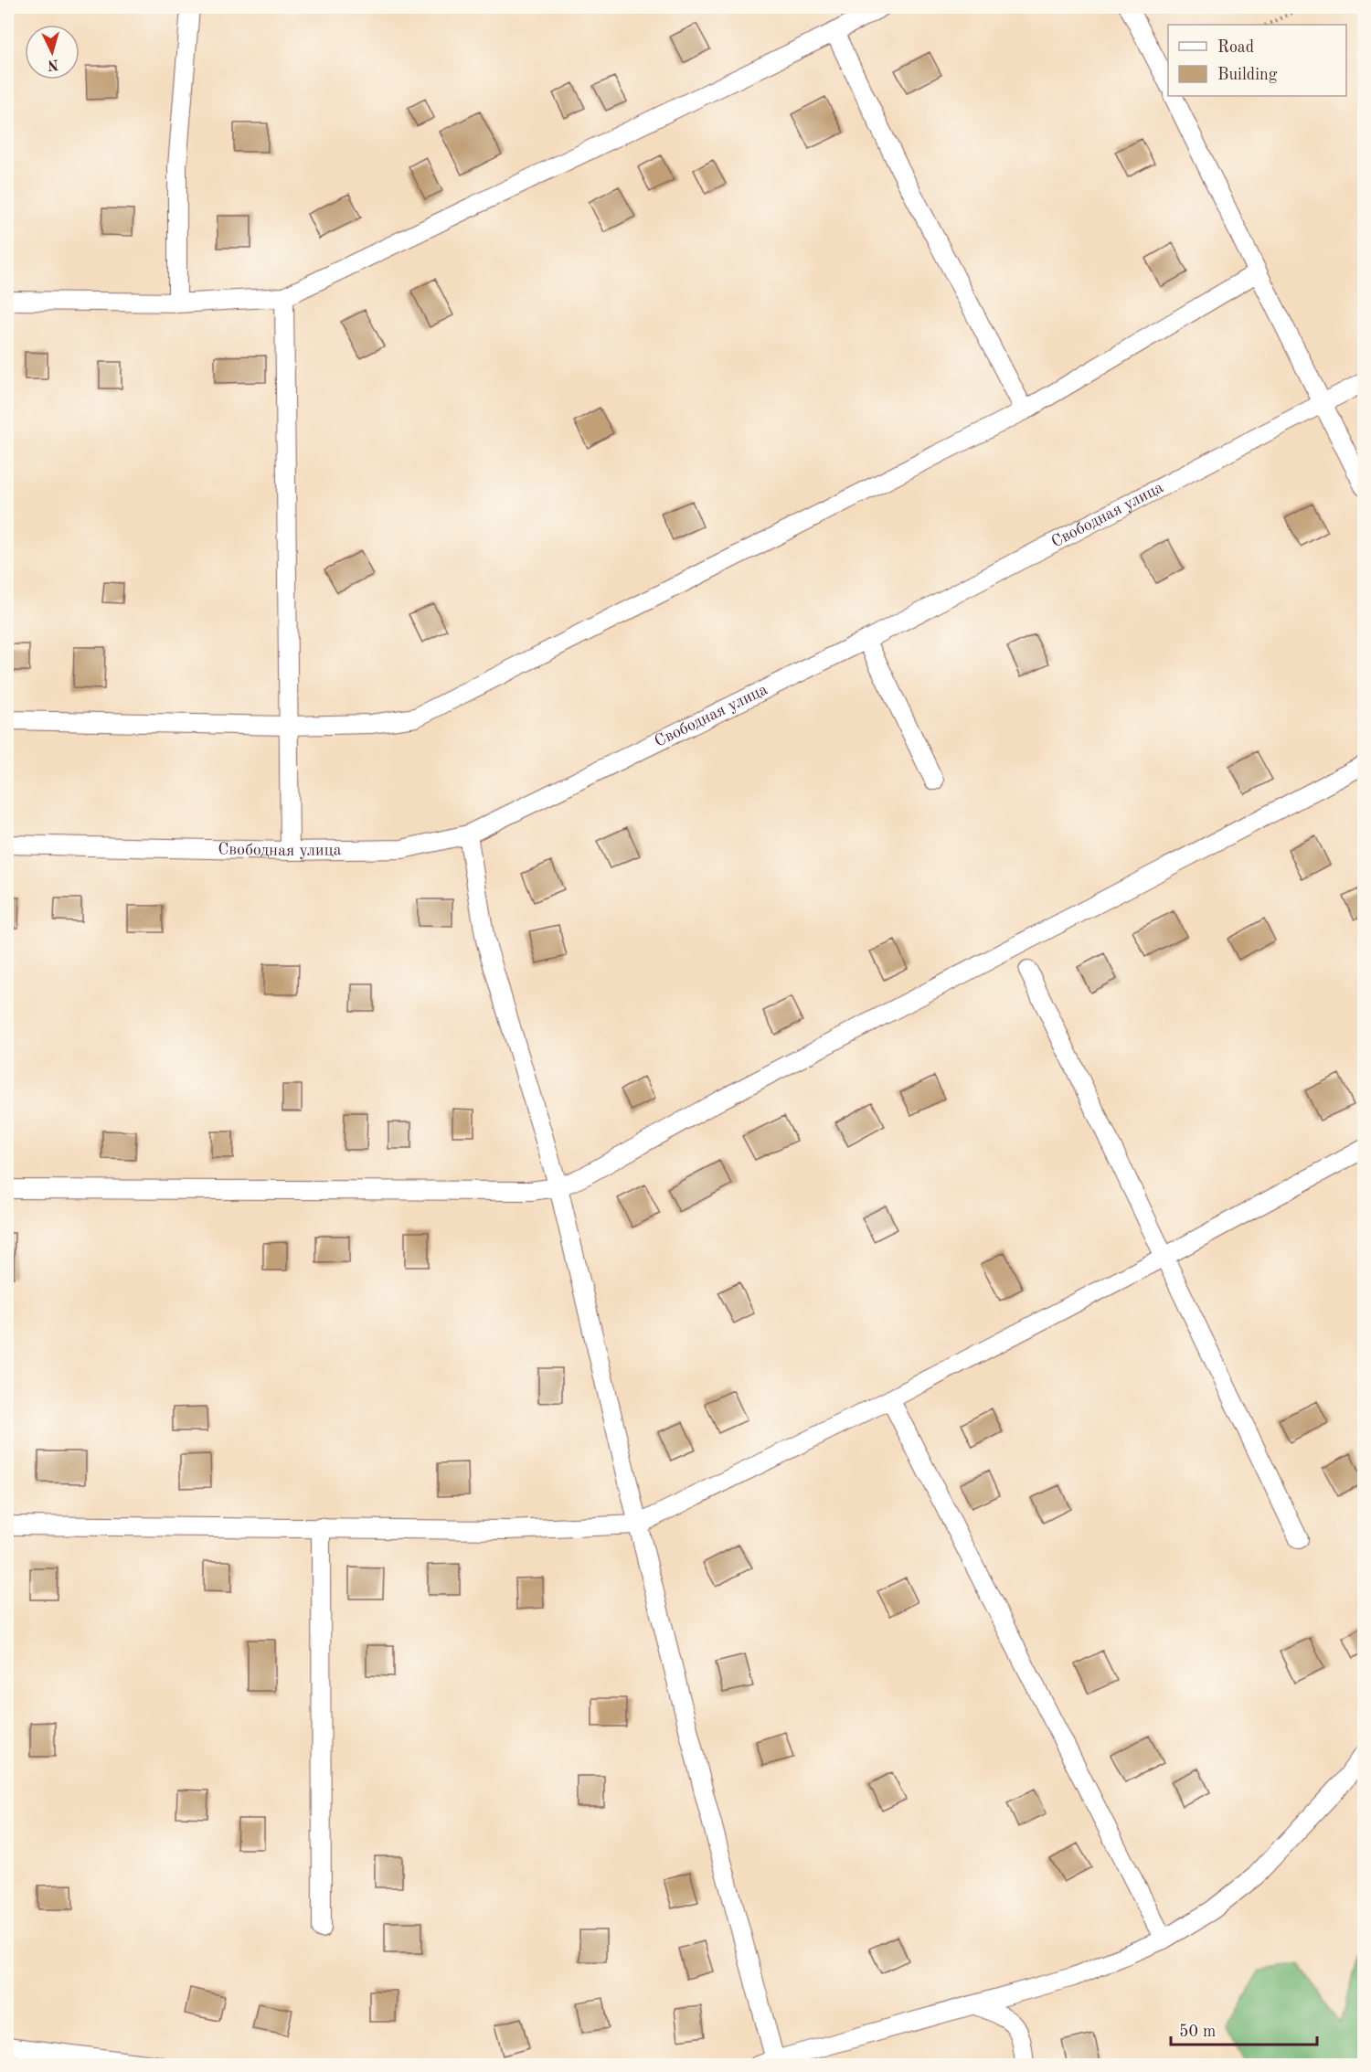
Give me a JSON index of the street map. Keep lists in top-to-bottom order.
{
  "streets": {
    "street": ["Свободная улица"]
  },
  "legend": ["Road", "Building"],
  "scale_bar": "50 m",
  "north": "bottom"
}
